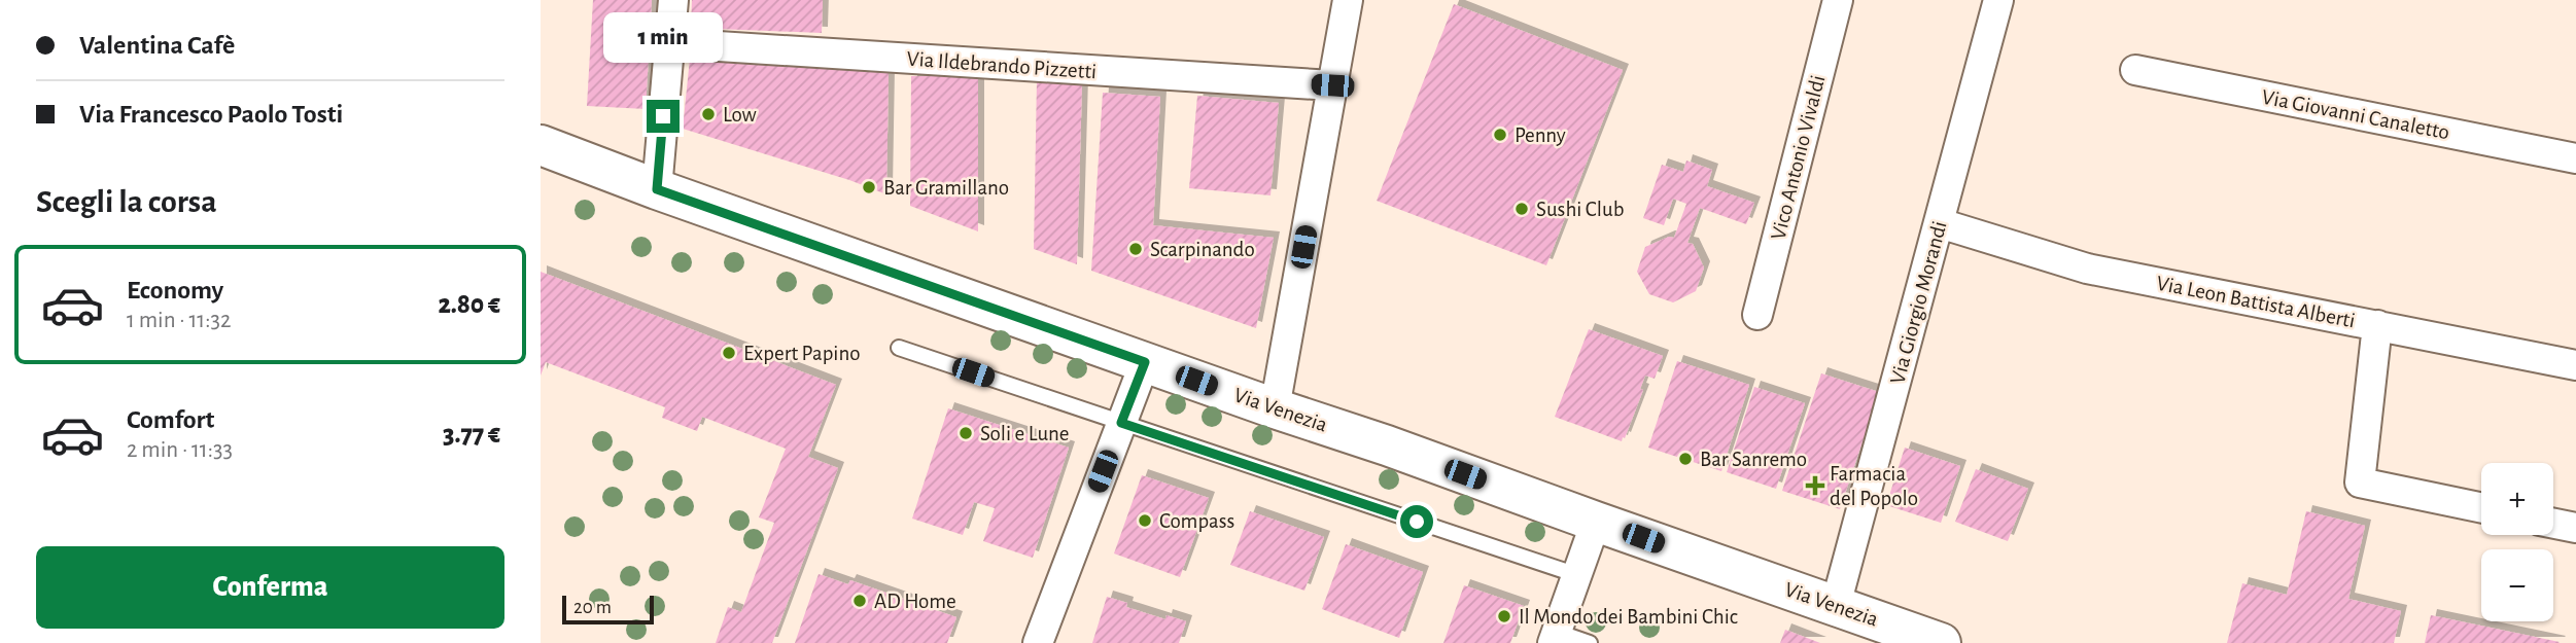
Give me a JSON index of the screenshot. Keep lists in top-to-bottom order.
{
  "streets": {
    "main road": ["Via Venezia"],
    "street": [
      "Via Ildebrando Pizzetti",
      "Via Giovanni Canaletto",
      "Vico Antonio Vivaldi",
      "Via Leon Battista Alberti",
      "Via Giorgio Morandi"
    ]
  },
  "crossings": [
    ["Via Leon Battista Alberti", "Via Giorgio Morandi"],
    ["Via Giorgio Morandi", "Via Venezia"]
  ],
  "places": {
    "other": [
      "Low",
      "Penny",
      "Bar Gramillano",
      "Sushi Club",
      "Scarpinando",
      "Expert Papino",
      "Soli e Lune",
      "Bar Sanremo",
      "Compass",
      "AD Home",
      "Il Mondo dei Bambini Chic"
    ],
    "health": ["Farmacia del Popolo"]
  },
  "scale_bar": "20 m",
  "page": {
    "banner": ["Valentina Cafè", "Via Francesco Paolo Tosti"],
    "bubble": "1 min",
    "heading": "Scegli la corsa",
    "list": [
      {
        "name": "Economy",
        "note": "1 min · 11:32",
        "value": "2.80 €"
      },
      {
        "name": "Comfort",
        "note": "2 min · 11:33",
        "value": "3.77 €"
      }
    ],
    "map_buttons": ["+", "−"],
    "buttons": "Conferma",
    "scale": "20 m"
  }
}
